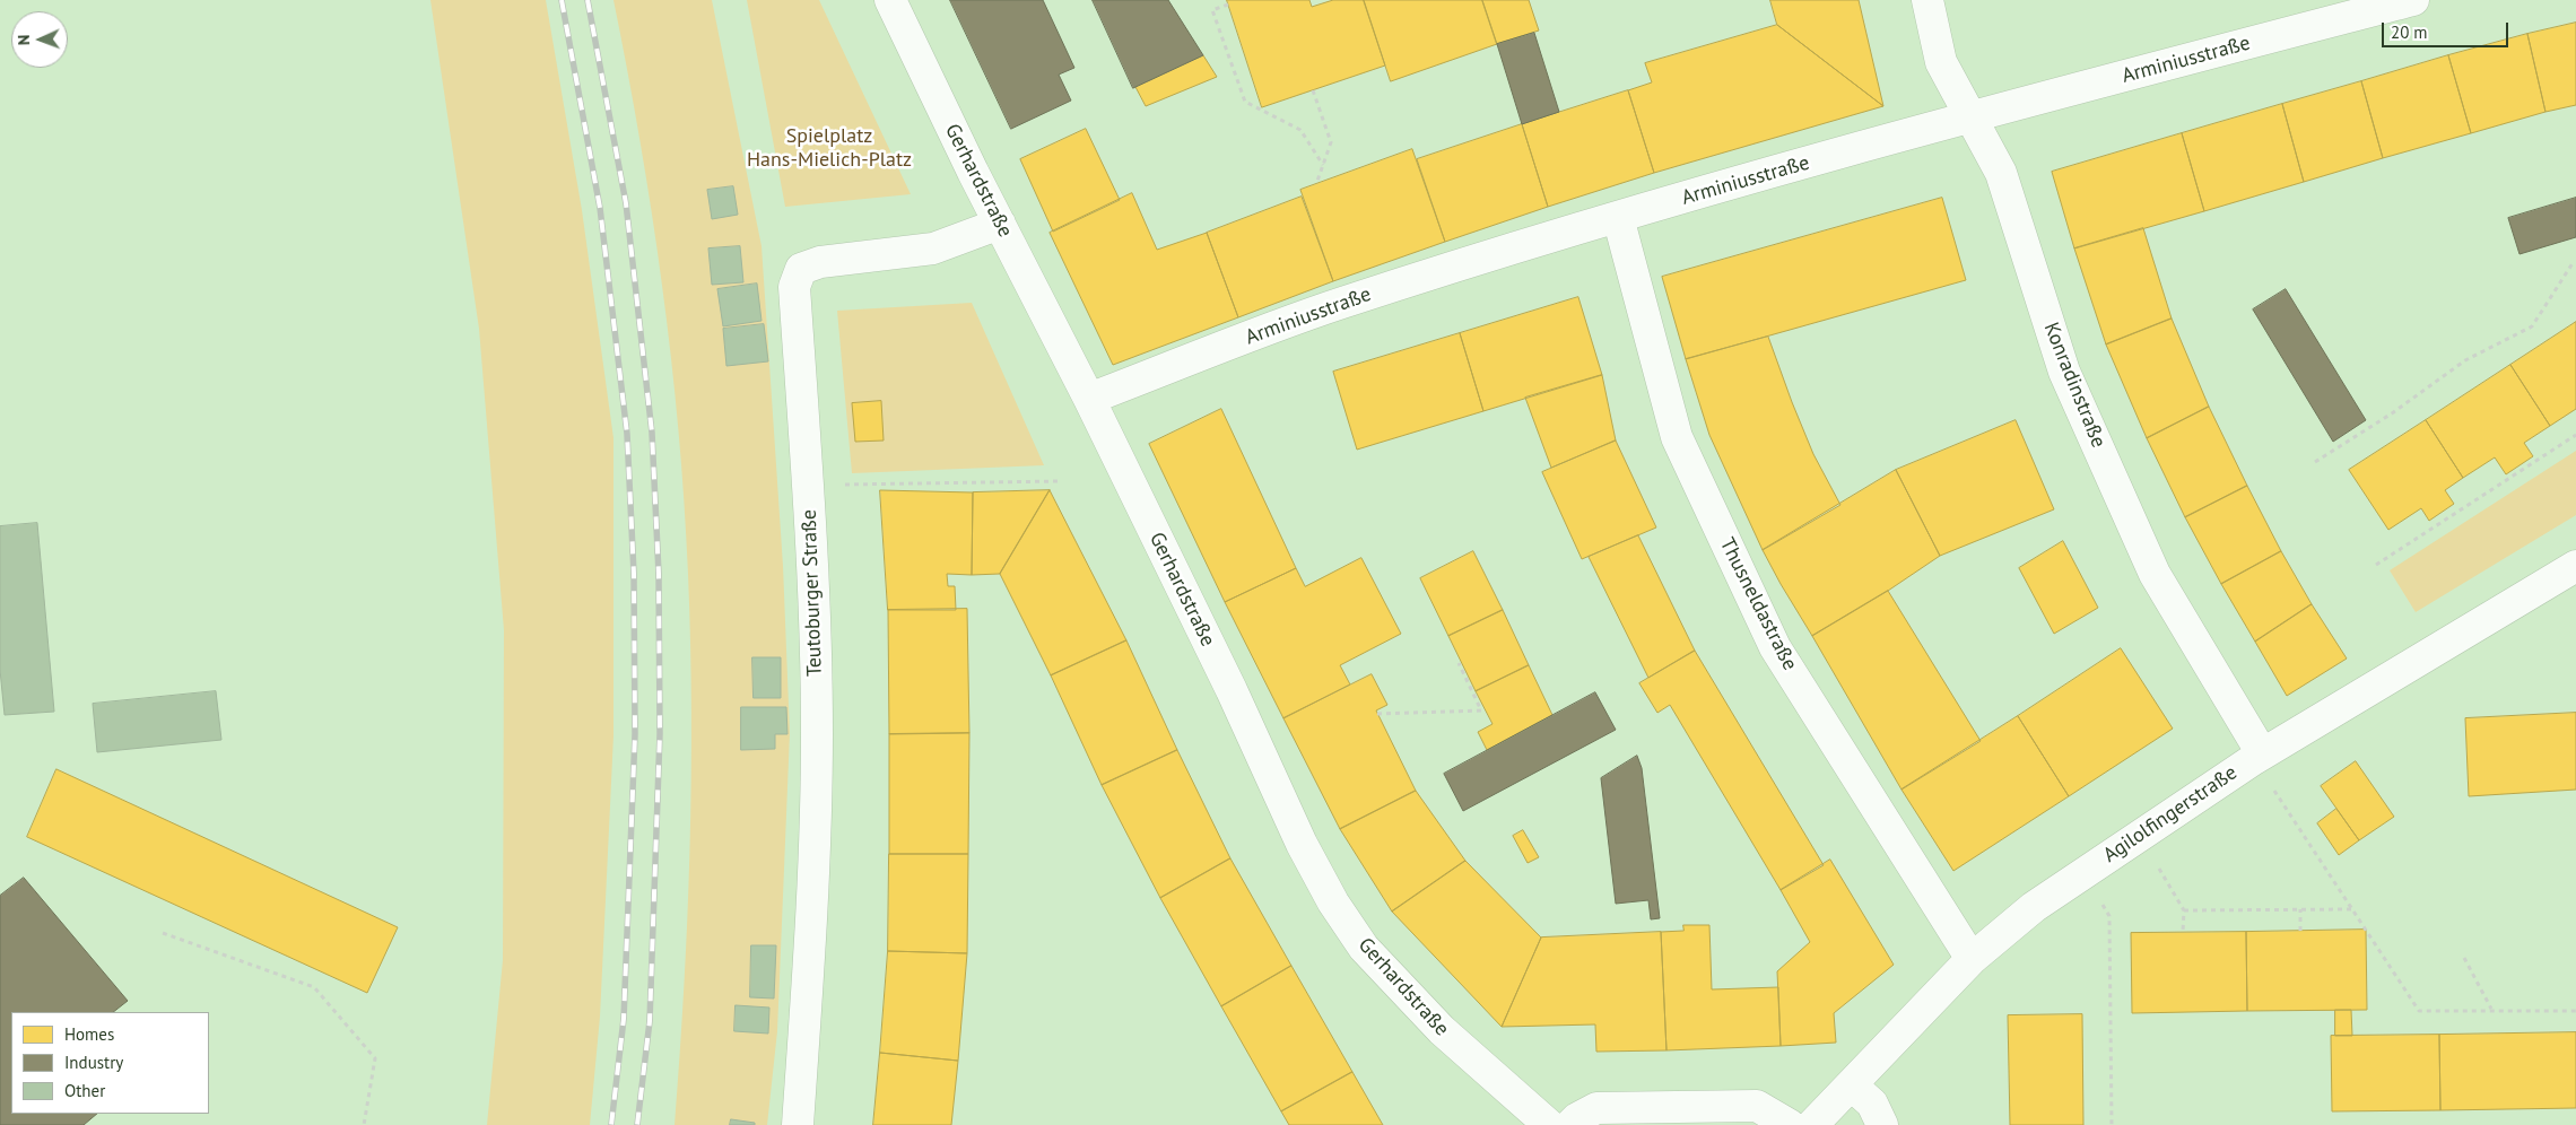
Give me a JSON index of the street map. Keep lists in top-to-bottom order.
{
  "streets": {
    "street": [
      "Arminiusstraße",
      "Gerhardstraße",
      "Konradinstraße",
      "Teutoburger Straße",
      "Thusneldastraße",
      "Agilolfingerstraße"
    ]
  },
  "crossings": [
    ["Arminiusstraße", "Gerhardstraße"],
    ["Arminiusstraße", "Konradinstraße"],
    ["Arminiusstraße", "Thusneldastraße"],
    ["Gerhardstraße", "Teutoburger Straße"],
    ["Konradinstraße", "Agilolfingerstraße"],
    ["Thusneldastraße", "Agilolfingerstraße"]
  ],
  "parks": ["Spielplatz Hans-Mielich-Platz"],
  "legend": ["Homes", "Industry", "Other"],
  "scale_bar": "20 m",
  "north": "left"
}
